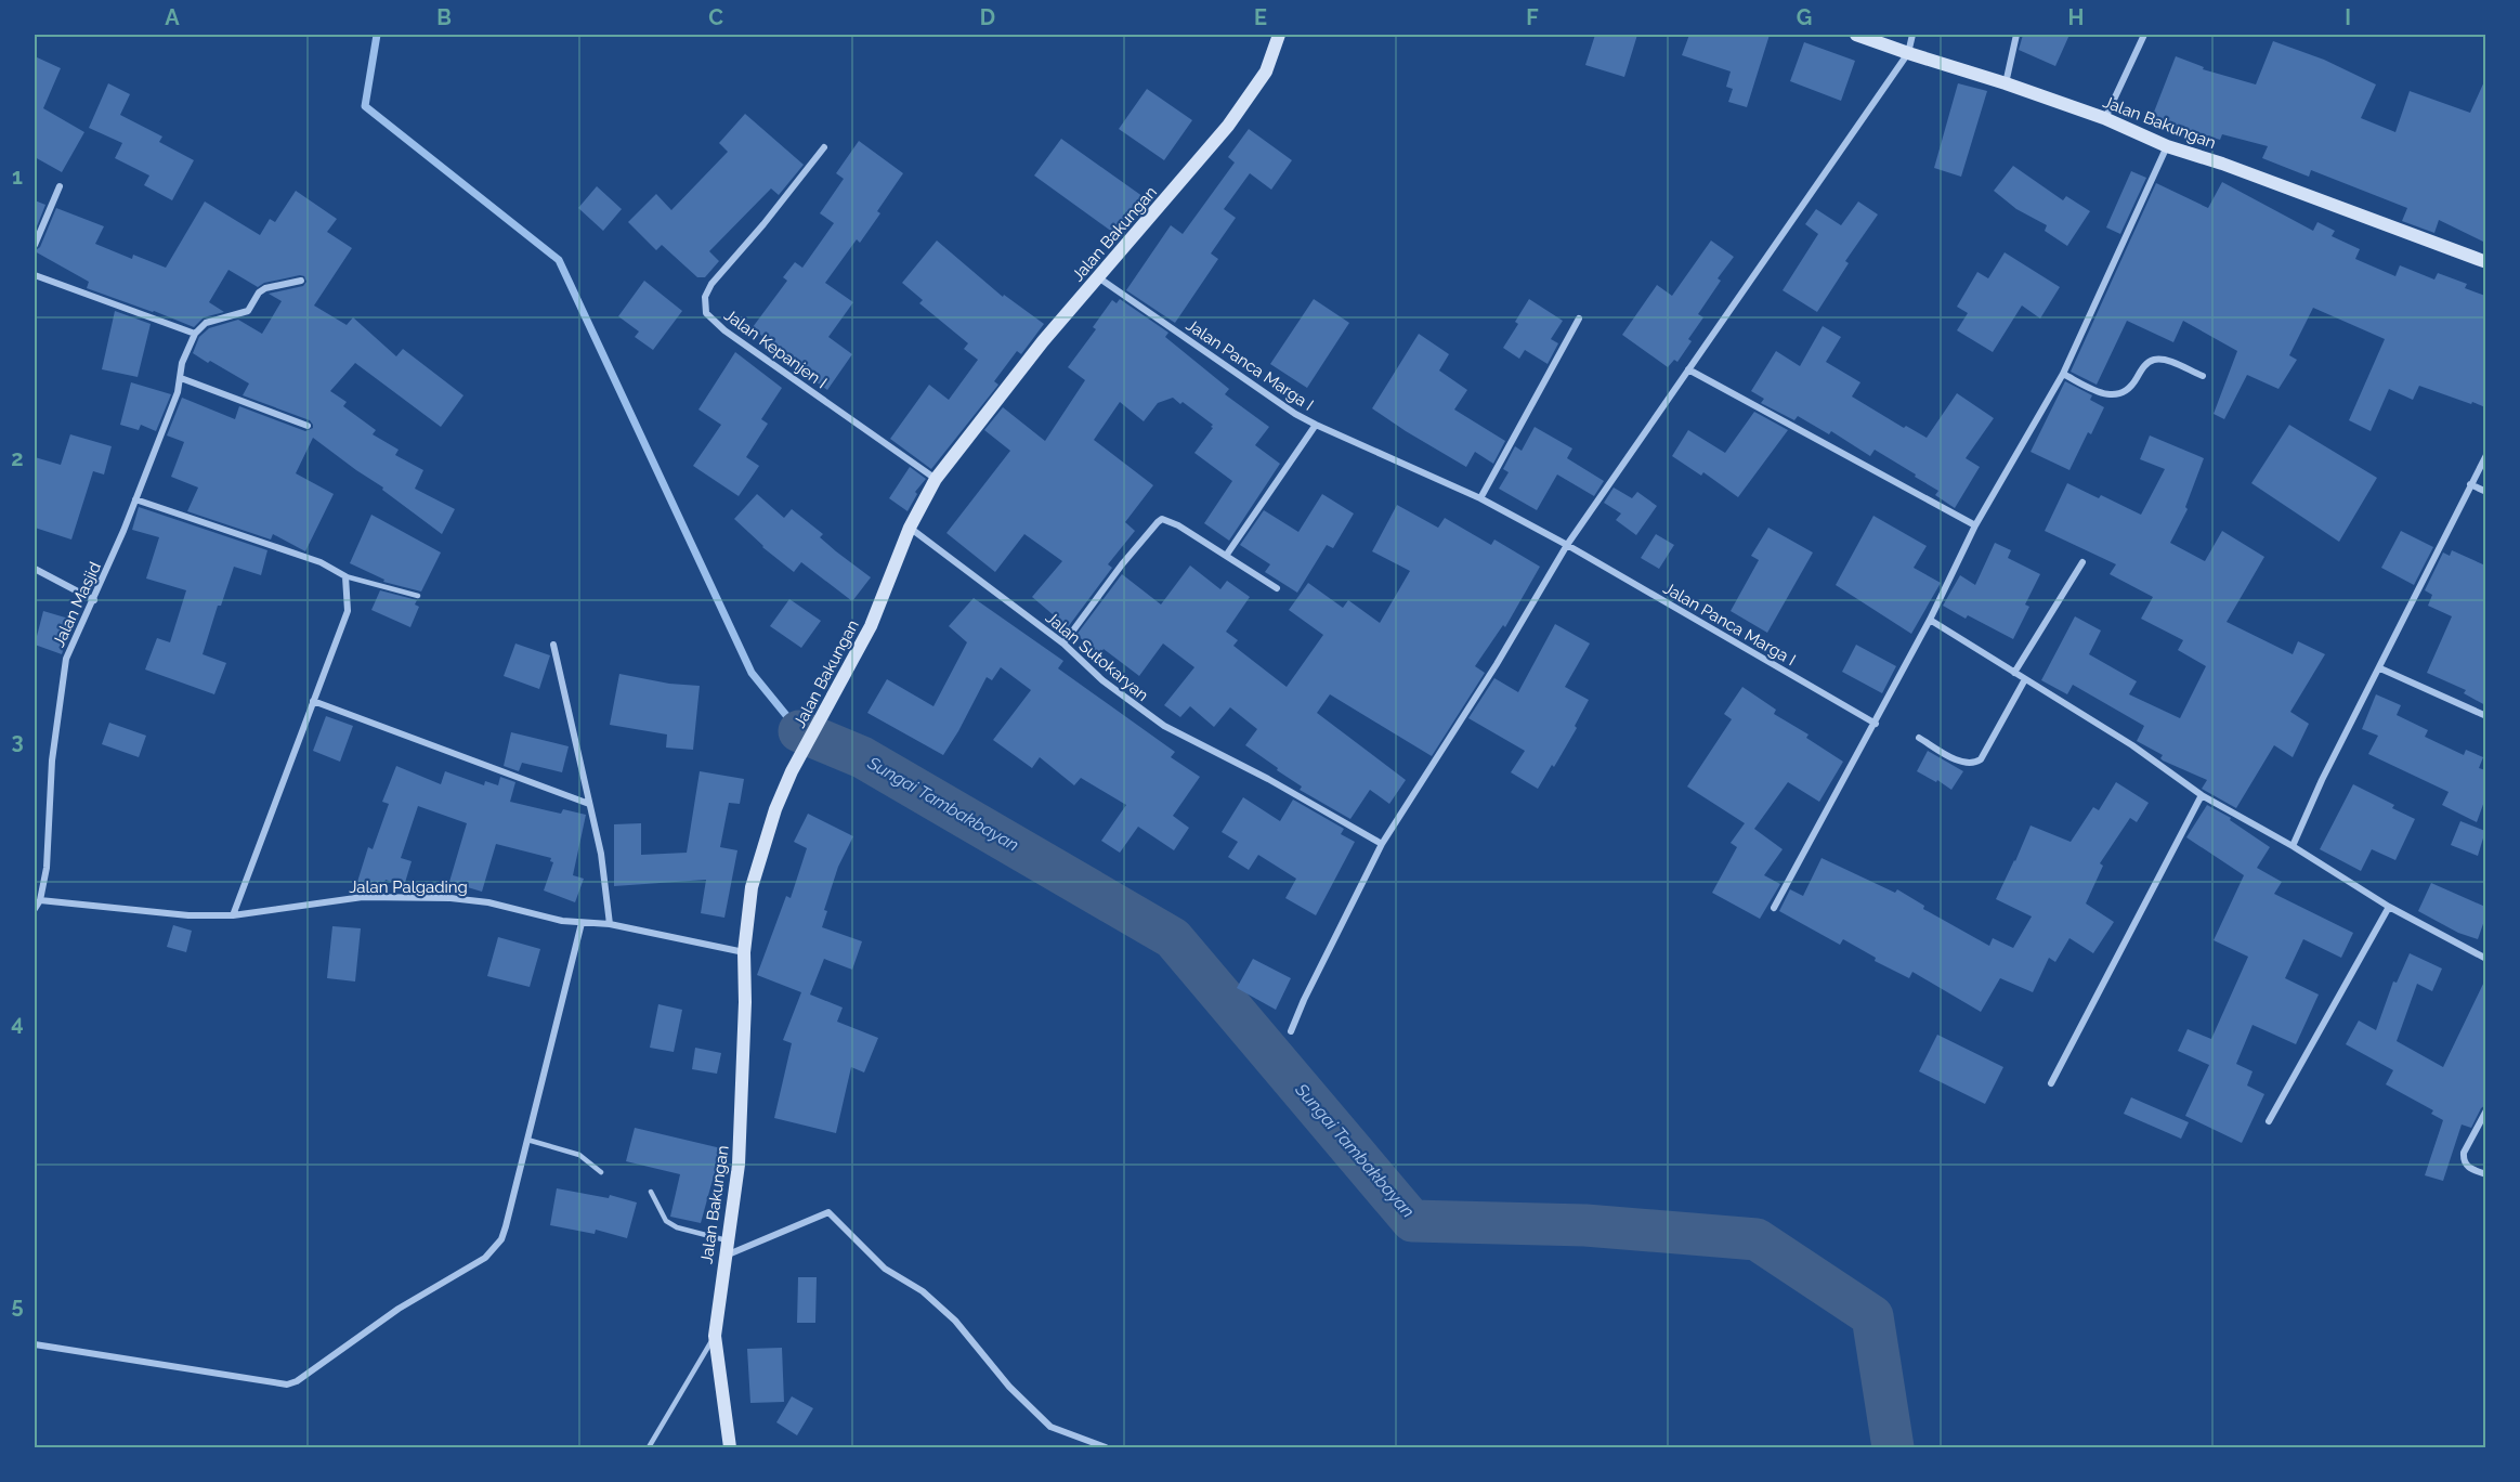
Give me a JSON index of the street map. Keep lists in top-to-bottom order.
{
  "streets": {
    "main road": ["Jalan Bakungan"],
    "street": [
      "Jalan Kepanjen I",
      "Jalan Panca Marga I",
      "Jalan Masjid",
      "Jalan Sutokaryan",
      "Jalan Palgading"
    ]
  },
  "crossings": [
    ["Jalan Bakungan", "Jalan Kepanjen I"],
    ["Jalan Bakungan", "Jalan Panca Marga I"],
    ["Jalan Bakungan", "Jalan Sutokaryan"],
    ["Jalan Bakungan", "Jalan Palgading"],
    ["Jalan Masjid", "Jalan Palgading"]
  ],
  "water": ["Sungai Tambakbayan"],
  "grid": {
    "columns": [
      "A",
      "B",
      "C",
      "D",
      "E",
      "F",
      "G",
      "H",
      "I"
    ],
    "rows": [
      "1",
      "2",
      "3",
      "4",
      "5"
    ]
  }
}
